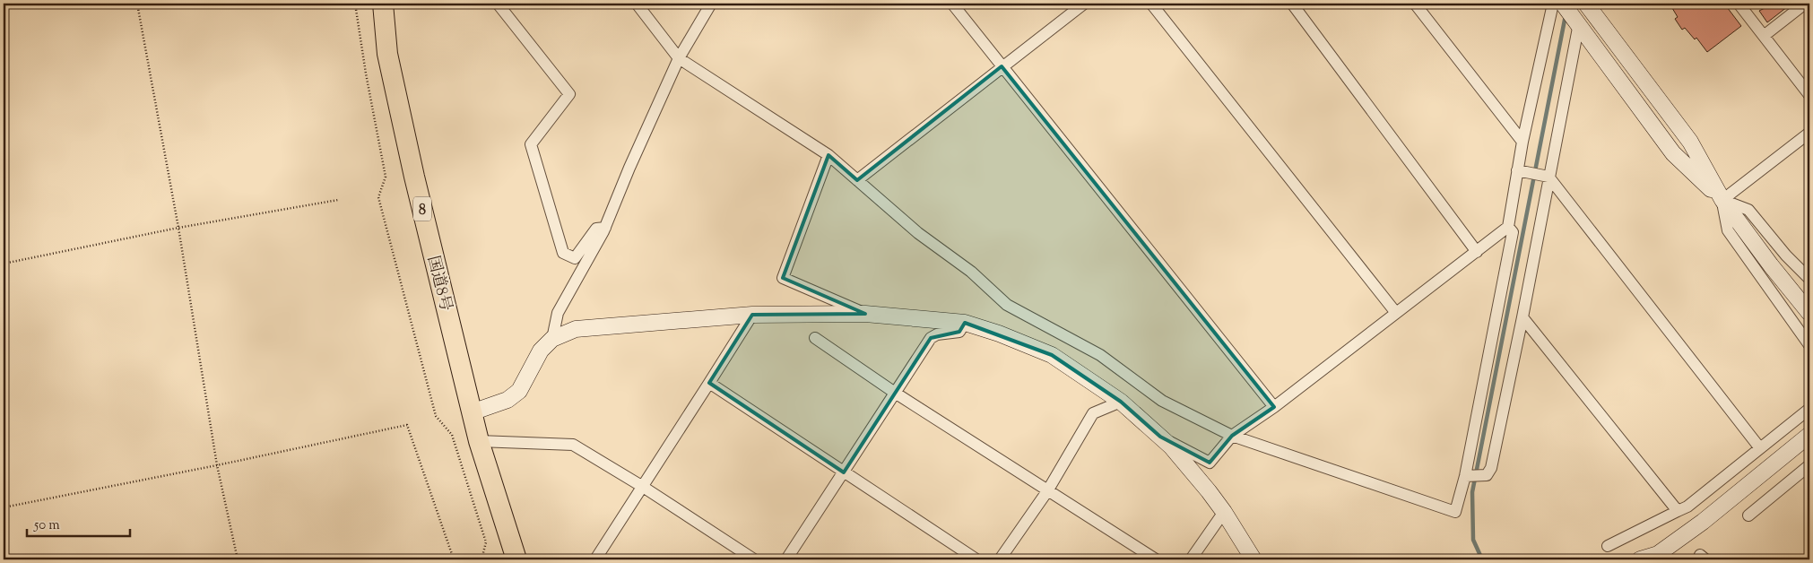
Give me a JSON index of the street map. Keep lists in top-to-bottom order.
{
  "streets": {
    "highway": ["8", "国道8号"]
  },
  "scale_bar": "50 m"
}
